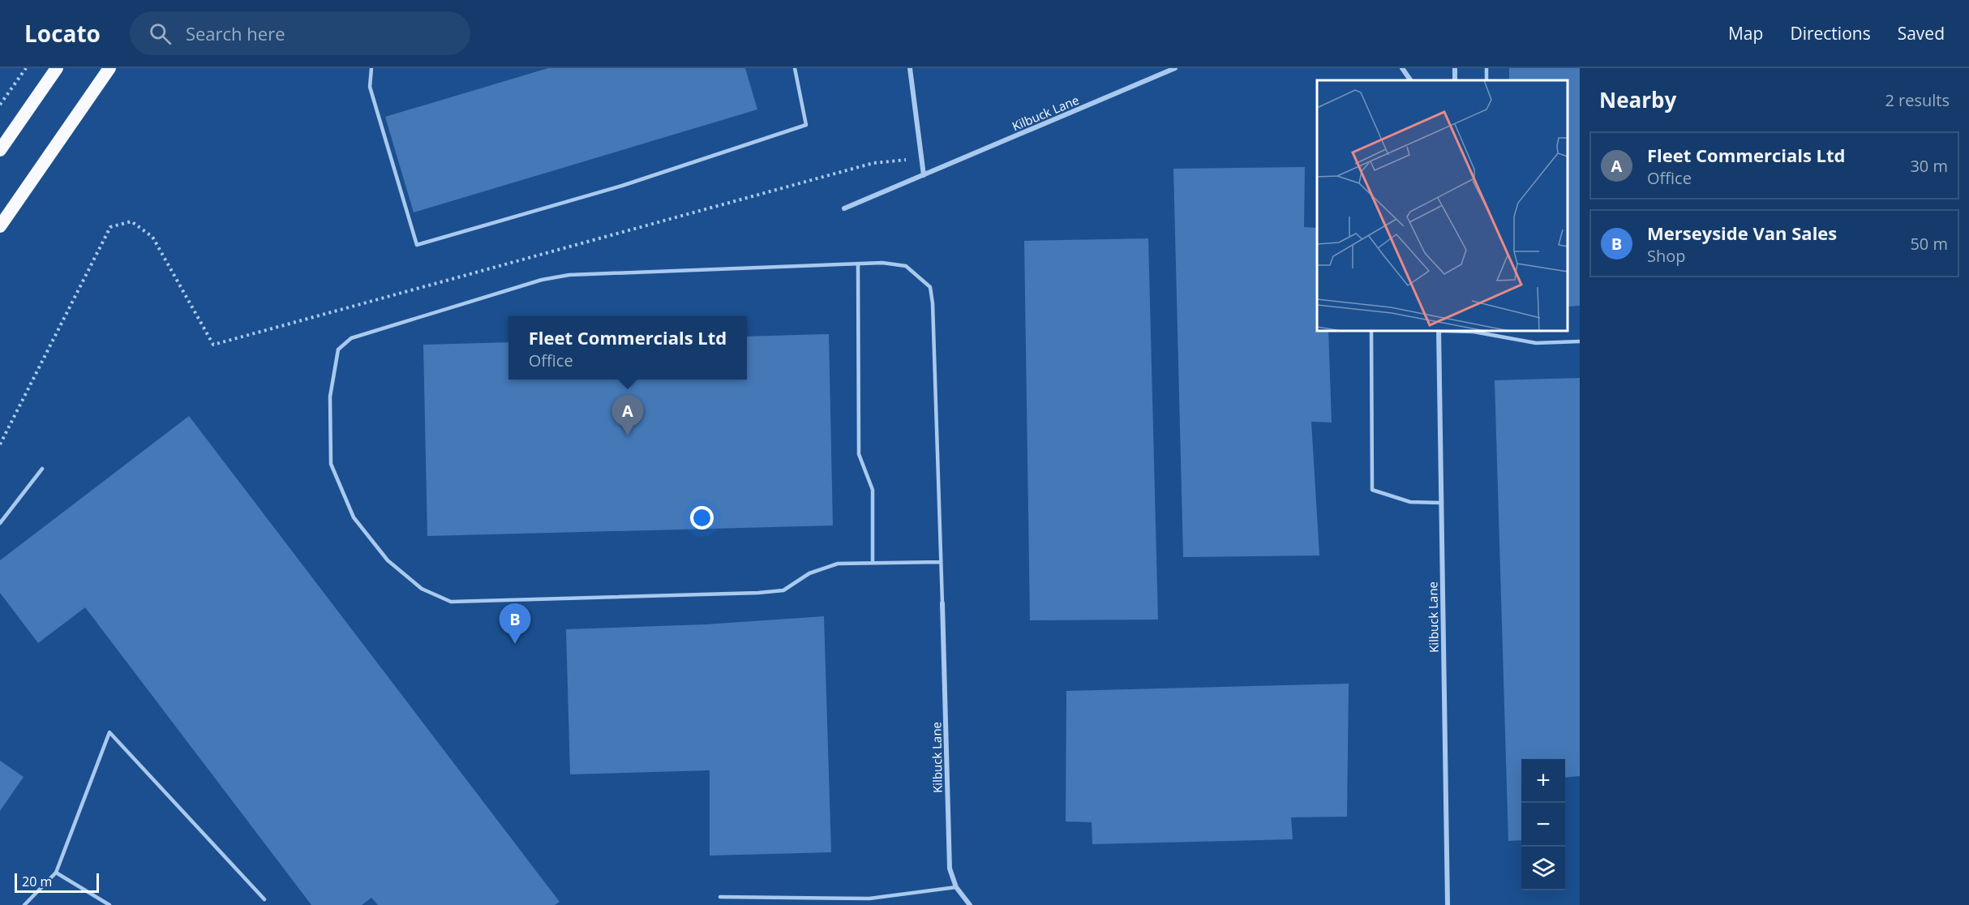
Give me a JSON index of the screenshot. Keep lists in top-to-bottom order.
{
  "streets": {
    "street": ["Kilbuck Lane"]
  },
  "scale_bar": "20 m",
  "page": {
    "header": "Locato",
    "search": "Search here",
    "nav": ["Map", "Directions", "Saved"],
    "heading": ["Nearby", "2 results"],
    "list": [
      {
        "mark": "A",
        "name": "Fleet Commercials Ltd",
        "note": "Office",
        "value": "30 m"
      },
      {
        "mark": "B",
        "name": "Merseyside Van Sales",
        "note": "Shop",
        "value": "50 m"
      }
    ],
    "popup": ["Fleet Commercials Ltd", "Office"],
    "pins": ["A", "B"],
    "map_buttons": ["+", "−"],
    "scale": "20 m"
  }
}
